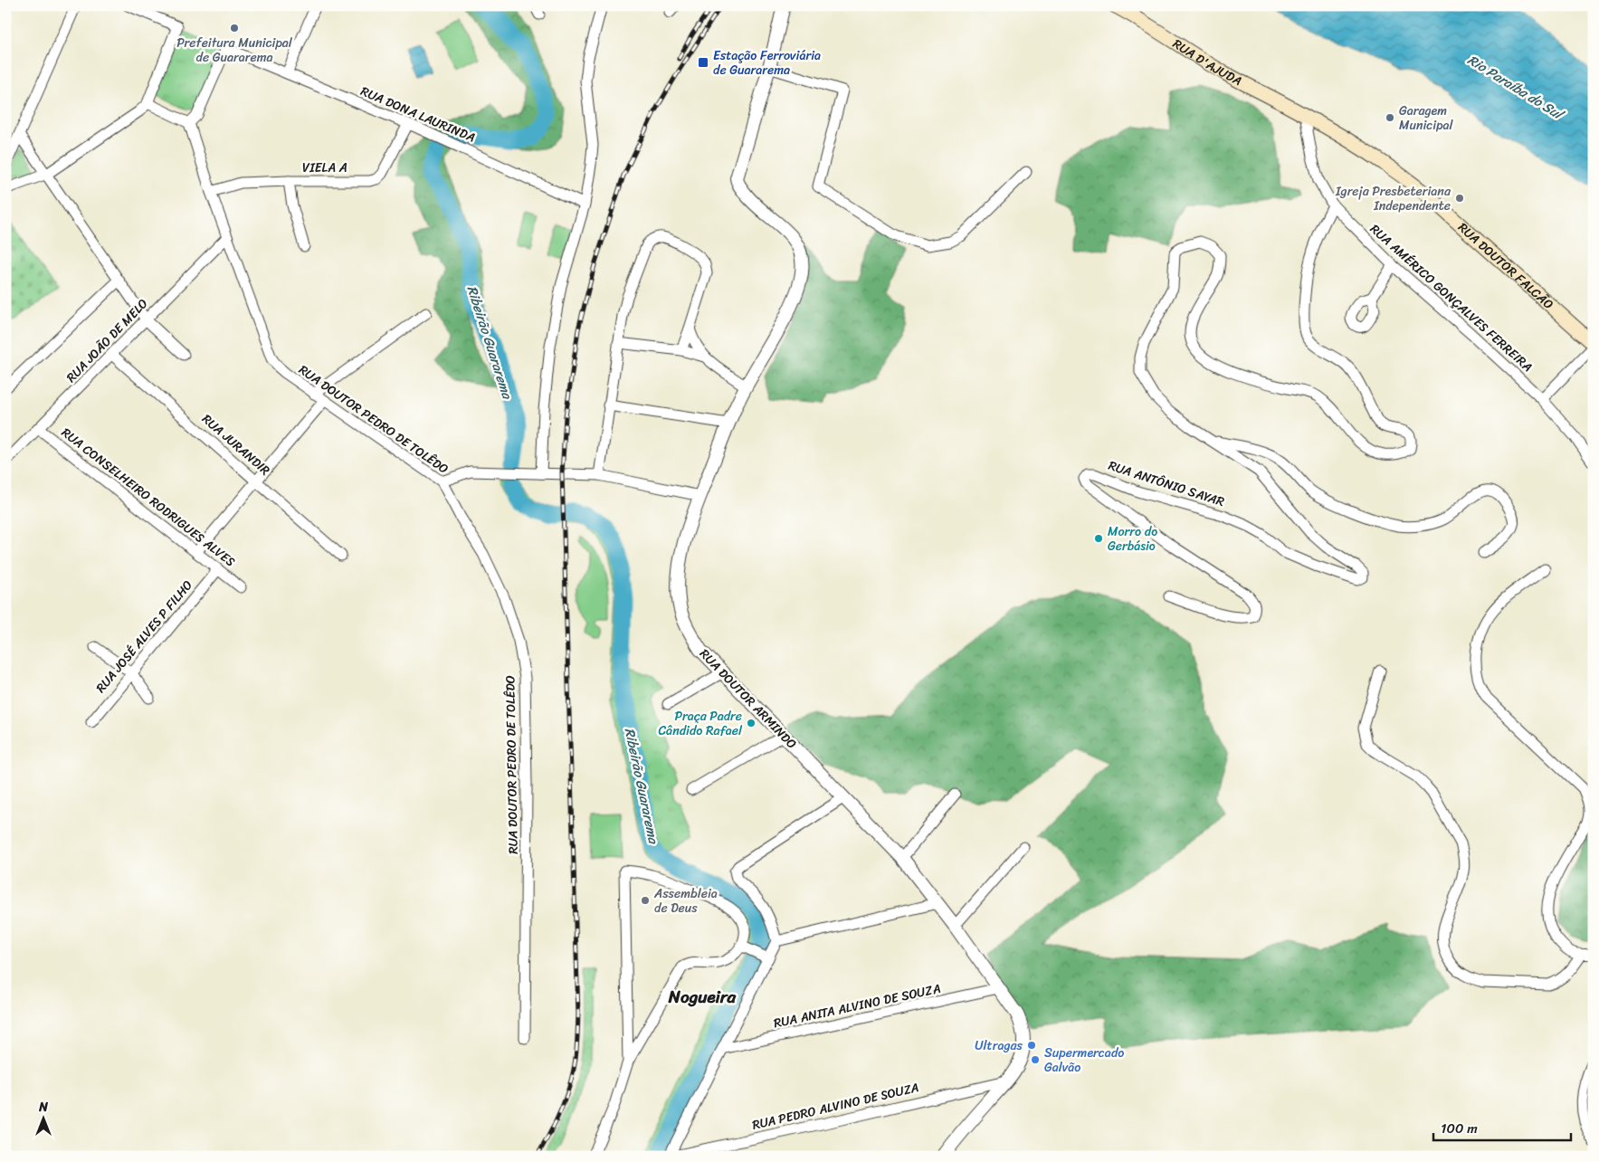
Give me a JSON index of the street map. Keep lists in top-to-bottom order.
{
  "streets": {
    "main road": ["RUA D'AJUDA", "RUA DOUTOR FALCÃO"],
    "street": [
      "RUA DONA LAURINDA",
      "VIELA A",
      "RUA AMÉRICO GONÇALVES FERREIRA",
      "RUA JOÃO DE MELO",
      "RUA DOUTOR PEDRO DE TOLÊDO",
      "RUA JURANDIR",
      "RUA ANTÔNIO SAYAR",
      "RUA CONSELHEIRO RODRIGUES ALVES",
      "RUA JOSÉ ALVES P FILHO",
      "RUA DOUTOR ARMINDO",
      "RUA ANITA ALVINO DE SOUZA",
      "RUA PEDRO ALVINO DE SOUZA"
    ]
  },
  "crossings": [
    ["RUA D'AJUDA", "RUA DOUTOR FALCÃO"],
    ["RUA D'AJUDA", "RUA AMÉRICO GONÇALVES FERREIRA"],
    ["RUA DONA LAURINDA", "VIELA A"],
    ["RUA DONA LAURINDA", "RUA DOUTOR PEDRO DE TOLÊDO"],
    ["VIELA A", "RUA DOUTOR PEDRO DE TOLÊDO"],
    ["RUA DOUTOR FALCÃO", "RUA AMÉRICO GONÇALVES FERREIRA"],
    ["RUA JOÃO DE MELO", "RUA DOUTOR PEDRO DE TOLÊDO"],
    ["RUA JOÃO DE MELO", "RUA JURANDIR"],
    ["RUA JOÃO DE MELO", "RUA CONSELHEIRO RODRIGUES ALVES"],
    ["RUA CONSELHEIRO RODRIGUES ALVES", "RUA JOSÉ ALVES P FILHO"],
    ["RUA DOUTOR ARMINDO", "RUA ANITA ALVINO DE SOUZA"],
    ["RUA DOUTOR ARMINDO", "RUA PEDRO ALVINO DE SOUZA"]
  ],
  "districts": ["Nogueira"],
  "water": ["Rio Paraíba do Sul", "Ribeirão Guararema"],
  "places": {
    "other": [
      "Prefeitura Municipal de Guararema",
      "Garagem Municipal",
      "Igreja Presbeteriana Independente",
      "Morro do Gerbásio",
      "Praça Padre Cândido Rafael",
      "Assembleia de Deus",
      "Ultragas",
      "Supermercado Galvão"
    ],
    "transit": ["Estação Ferroviária de Guararema"]
  },
  "scale_bar": "100 m",
  "north": "top"
}
